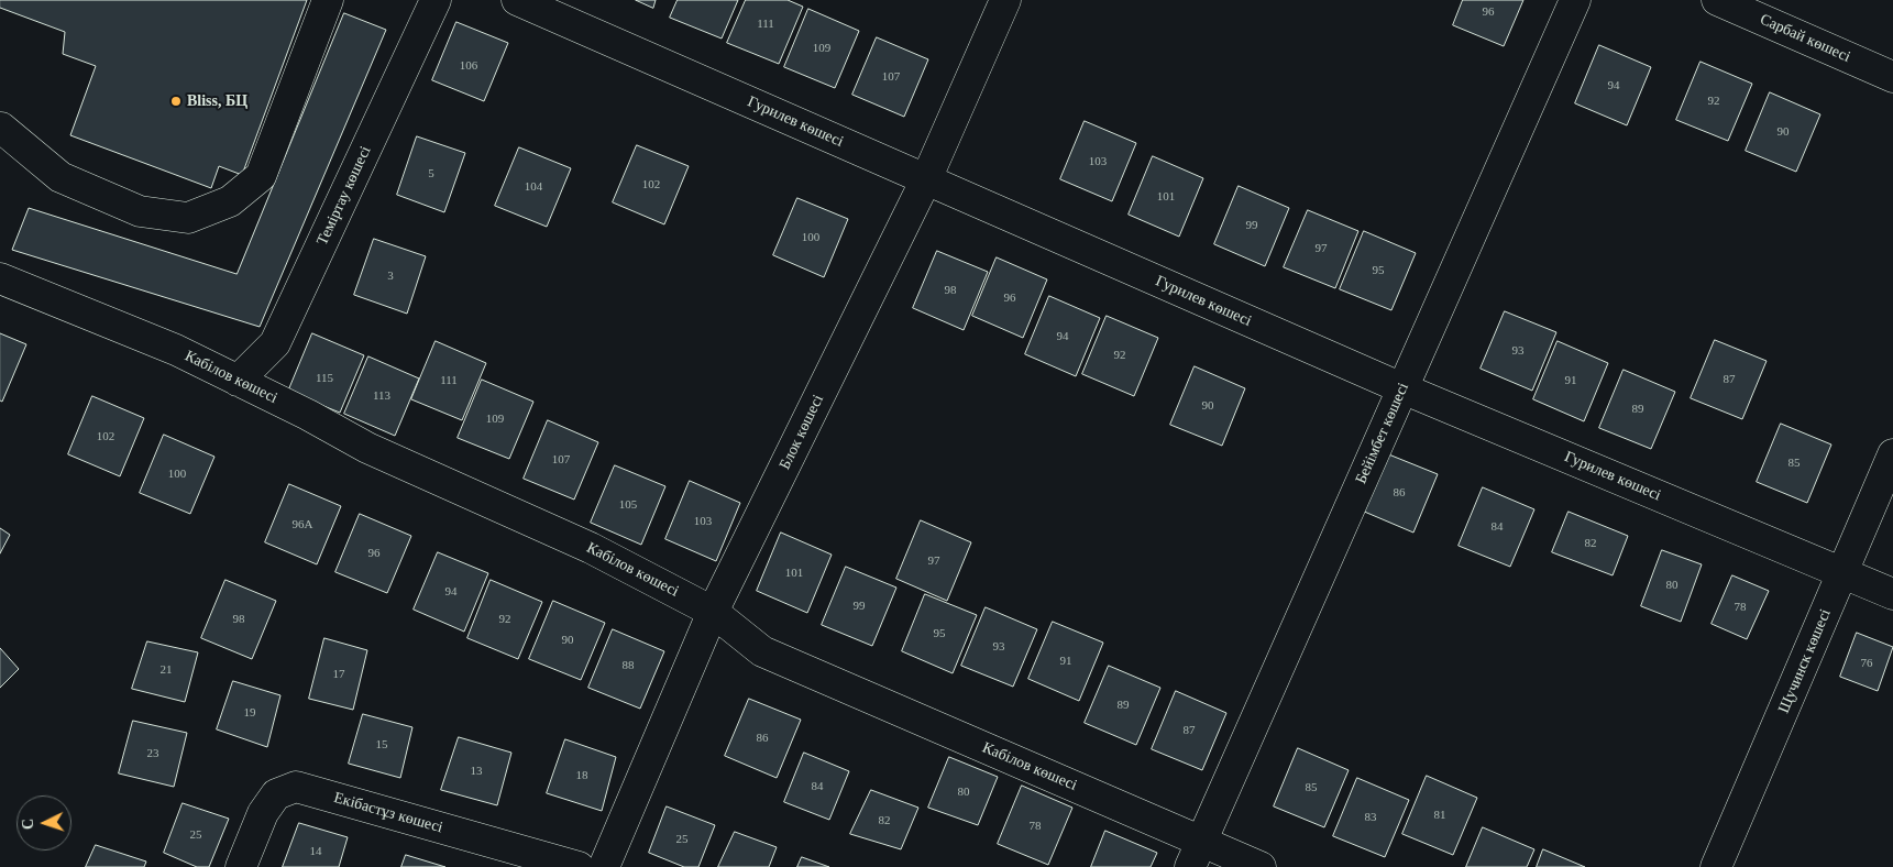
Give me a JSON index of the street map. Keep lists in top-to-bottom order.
{
  "streets": {
    "street": [
      "Сарбай көшесі",
      "Гурилев көшесі",
      "Теміртау көшесі",
      "Кабілов көшесі",
      "Блок көшесі",
      "Бейімбет көшесі",
      "Щучинск көшесі",
      "Екібастұз көшесі"
    ]
  },
  "crossings": [
    ["Гурилев көшесі", "Блок көшесі"],
    ["Гурилев көшесі", "Бейімбет көшесі"],
    ["Гурилев көшесі", "Щучинск көшесі"],
    ["Теміртау көшесі", "Кабілов көшесі"],
    ["Кабілов көшесі", "Блок көшесі"],
    ["Кабілов көшесі", "Бейімбет көшесі"]
  ],
  "places": ["Bliss, БЦ"],
  "house_numbers": [
    "96",
    "111",
    "109",
    "106",
    "107",
    "94",
    "92",
    "90",
    "103",
    "5",
    "102",
    "104",
    "101",
    "99",
    "100",
    "97",
    "95",
    "3",
    "98",
    "96",
    "94",
    "93",
    "92",
    "115",
    "87",
    "111",
    "91",
    "113",
    "90",
    "89",
    "109",
    "102",
    "107",
    "85",
    "100",
    "86",
    "105",
    "103",
    "96А",
    "84",
    "82",
    "96",
    "97",
    "101",
    "80",
    "94",
    "99",
    "78",
    "98",
    "92",
    "95",
    "90",
    "93",
    "91",
    "76",
    "88",
    "21",
    "17",
    "89",
    "19",
    "87",
    "86",
    "15",
    "23",
    "13",
    "18",
    "84",
    "85",
    "80",
    "81",
    "83",
    "82",
    "78",
    "25",
    "25",
    "14"
  ],
  "north": "left"
}
